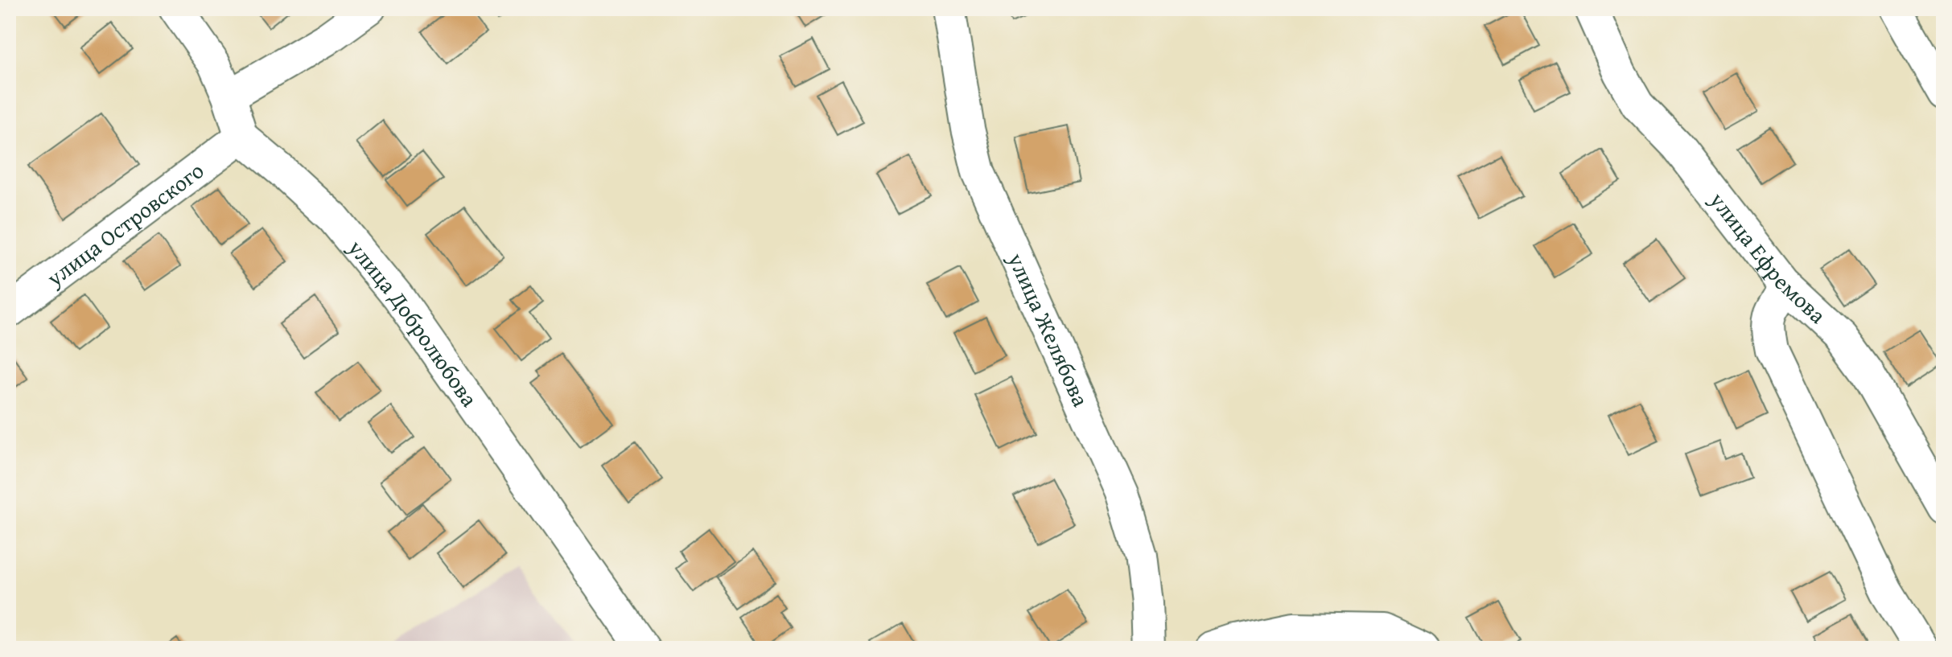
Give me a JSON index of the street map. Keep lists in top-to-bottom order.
{
  "streets": {
    "street": [
      "улица Островского",
      "улица Ефремова",
      "улица Добролюбова",
      "улица Желябова"
    ]
  },
  "crossings": [
    ["улица Островского", "улица Добролюбова"]
  ]
}
